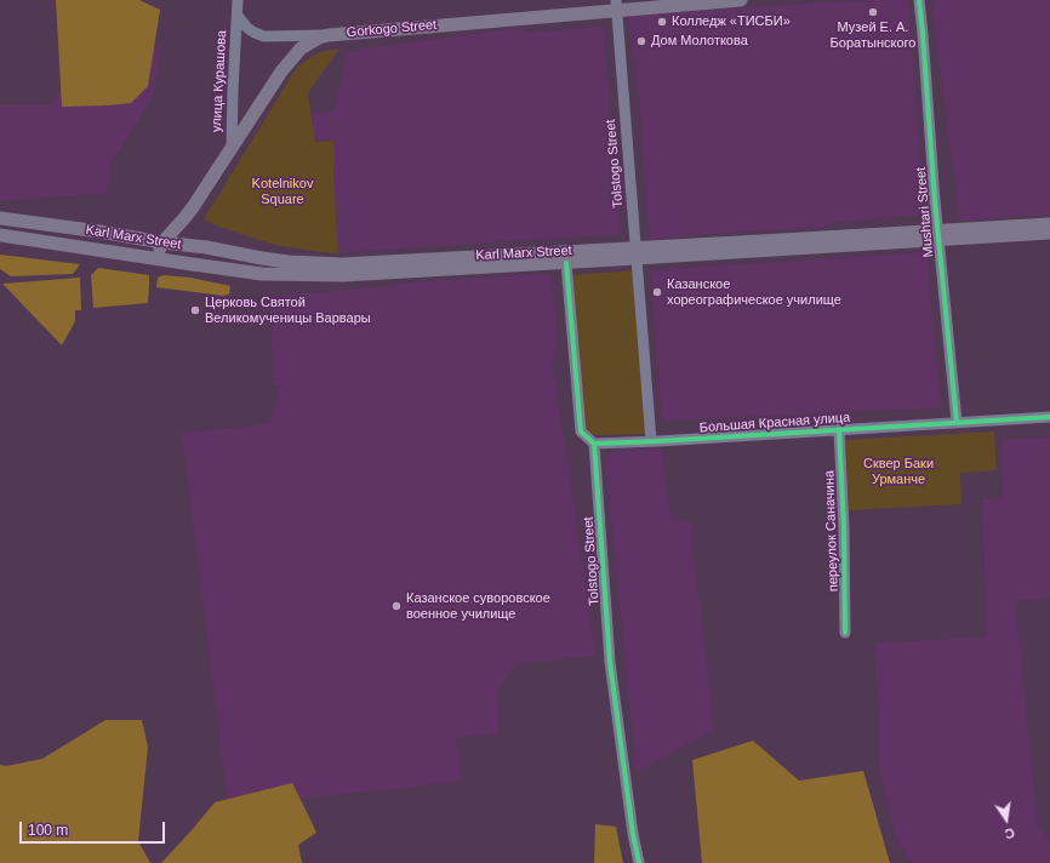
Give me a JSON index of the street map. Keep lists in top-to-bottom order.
{
  "streets": {
    "main road": ["Gorkogo Street", "Karl Marx Street"],
    "street": [
      "улица Курашова",
      "Tolstogo Street",
      "Mushtari Street",
      "Большая Красная улица",
      "переулок Саначина"
    ]
  },
  "crossings": [
    ["Gorkogo Street", "улица Курашова"],
    ["Gorkogo Street", "Tolstogo Street"],
    ["Gorkogo Street", "Karl Marx Street"],
    ["Tolstogo Street", "Karl Marx Street"],
    ["Tolstogo Street", "Большая Красная улица"],
    ["Mushtari Street", "Karl Marx Street"],
    ["Mushtari Street", "Большая Красная улица"],
    ["Большая Красная улица", "переулок Саначина"]
  ],
  "parks": ["Kotelnikov Square", "Сквер Баки Урманче"],
  "places": [
    "Музей Е. А. Боратынского",
    "Колледж «ТИСБИ»",
    "Дом Молоткова",
    "Казанское хореографическое училище",
    "Церковь Святой Великомученицы Варвары",
    "Казанское суворовское военное училище"
  ],
  "scale_bar": "100 m",
  "north": "bottom"
}
